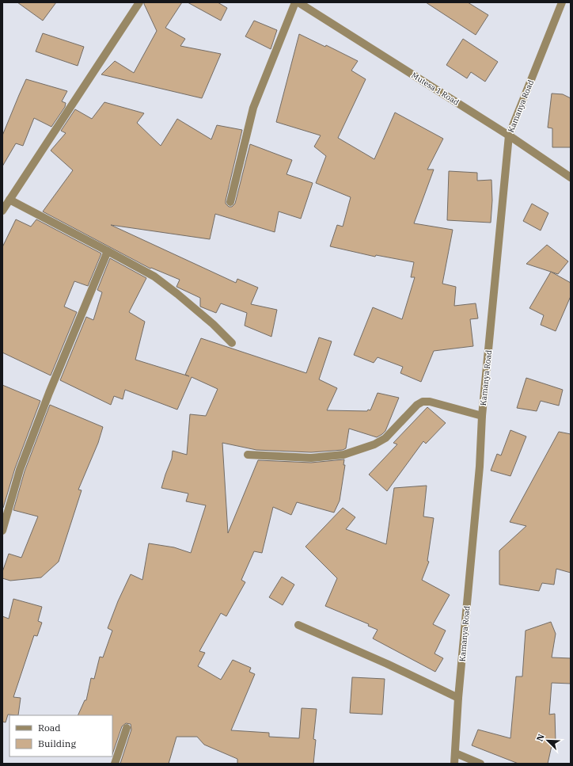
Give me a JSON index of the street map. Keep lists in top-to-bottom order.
{
  "streets": {
    "street": ["Mutesa 1 Road", "Kamanya Road"]
  },
  "crossings": [
    ["Mutesa 1 Road", "Kamanya Road"]
  ],
  "legend": ["Road", "Building"],
  "north": "top left"
}
